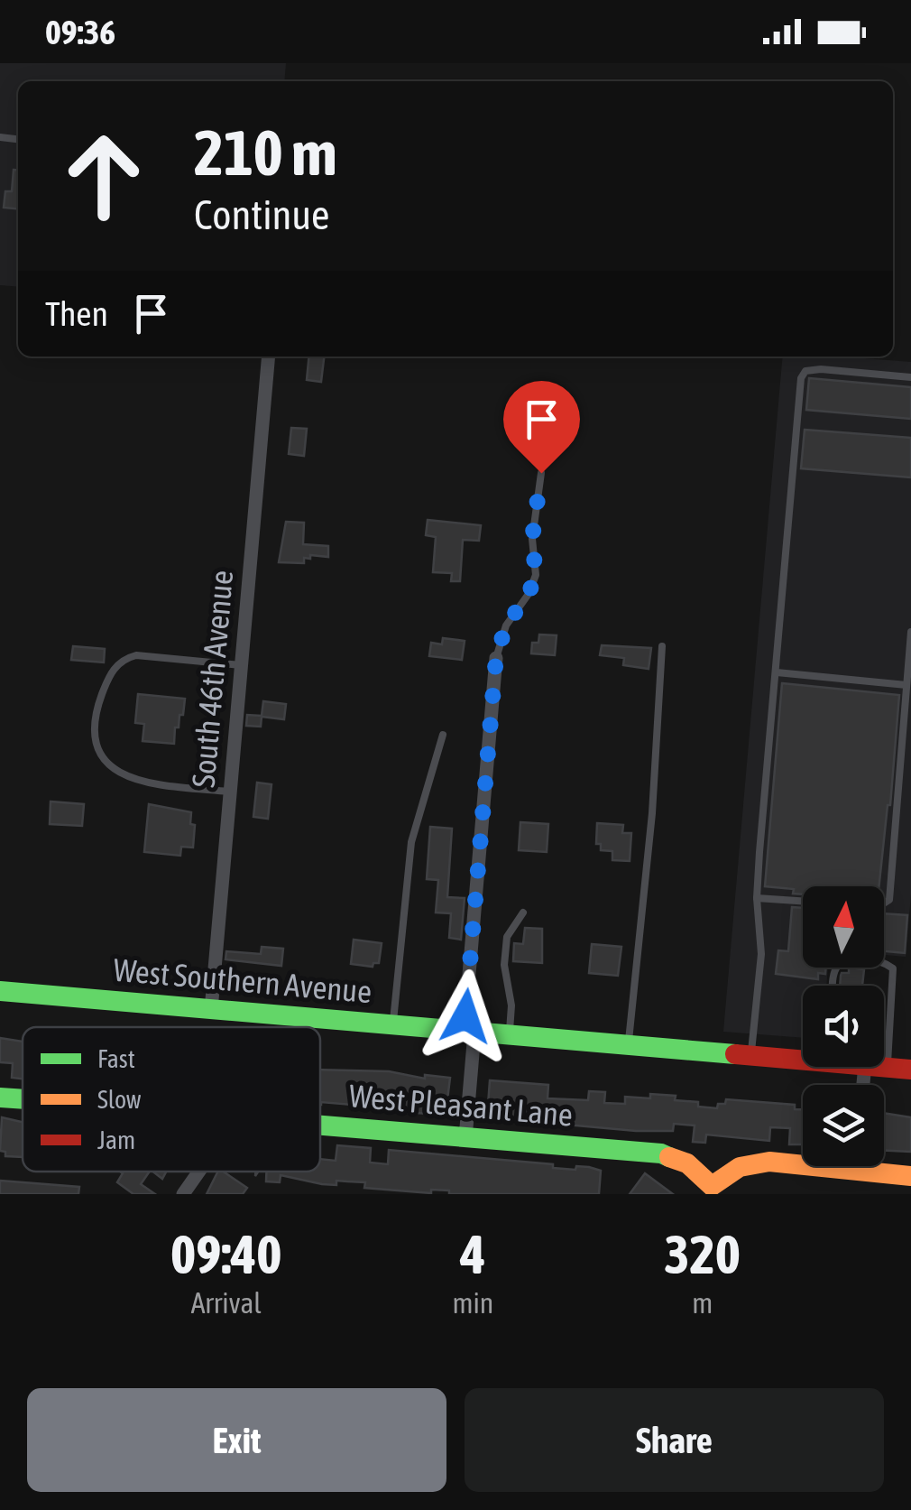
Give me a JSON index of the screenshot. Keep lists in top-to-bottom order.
{
  "streets": {
    "street": ["South 46th Avenue", "West Southern Avenue", "West Pleasant Lane"]
  },
  "crossings": [
    ["South 46th Avenue", "West Southern Avenue"]
  ],
  "legend": ["Fast", "Slow", "Jam"],
  "north": "top",
  "page": {
    "status": "09:36",
    "turn": ["210 m", "Continue"],
    "then": "Then",
    "eta": [
      "09:40",
      "Arrival",
      "4",
      "min",
      "320",
      "m"
    ],
    "buttons": ["Exit", "Share"]
  }
}
